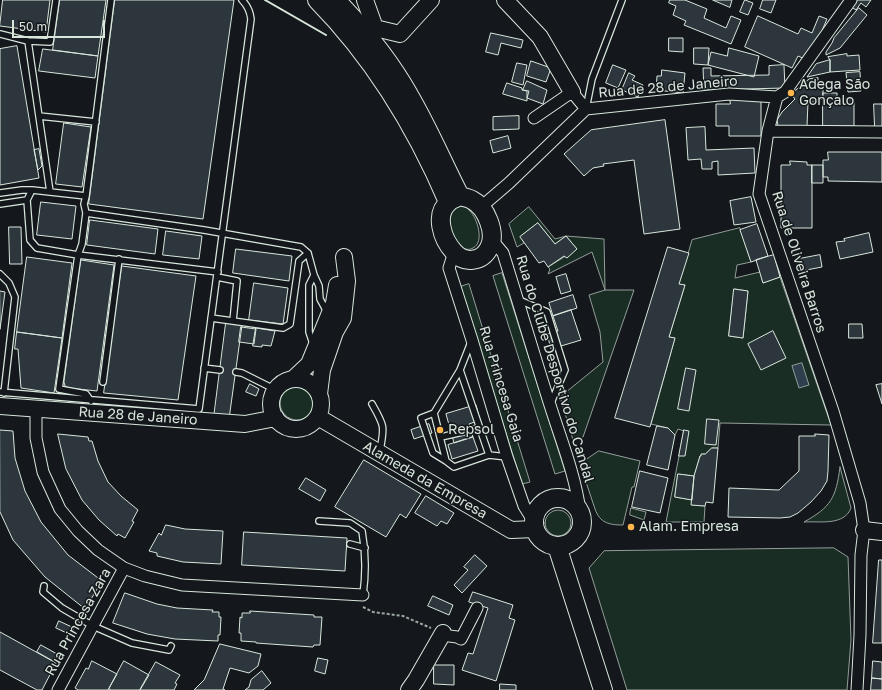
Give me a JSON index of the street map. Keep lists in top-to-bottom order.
{
  "streets": {
    "street": [
      "Rua de 28 de Janeiro",
      "Rua de Oliveira Barros",
      "Rua do Clube Desportivo do Candal",
      "Rua Princesa Gaia",
      "Rua 28 de Janeiro",
      "Alameda da Empresa",
      "Rua Princesa Zara"
    ]
  },
  "crossings": [
    ["Rua de 28 de Janeiro", "Rua de Oliveira Barros"],
    ["Rua de 28 de Janeiro", "Rua do Clube Desportivo do Candal"],
    ["Rua de 28 de Janeiro", "Rua Princesa Gaia"],
    ["Rua do Clube Desportivo do Candal", "Rua Princesa Gaia"],
    ["Rua do Clube Desportivo do Candal", "Alameda da Empresa"],
    ["Rua Princesa Gaia", "Alameda da Empresa"],
    ["Rua 28 de Janeiro", "Alameda da Empresa"]
  ],
  "places": ["Adega São Gonçalo", "Repsol", "Alam. Empresa"],
  "scale_bar": "50 m"
}
